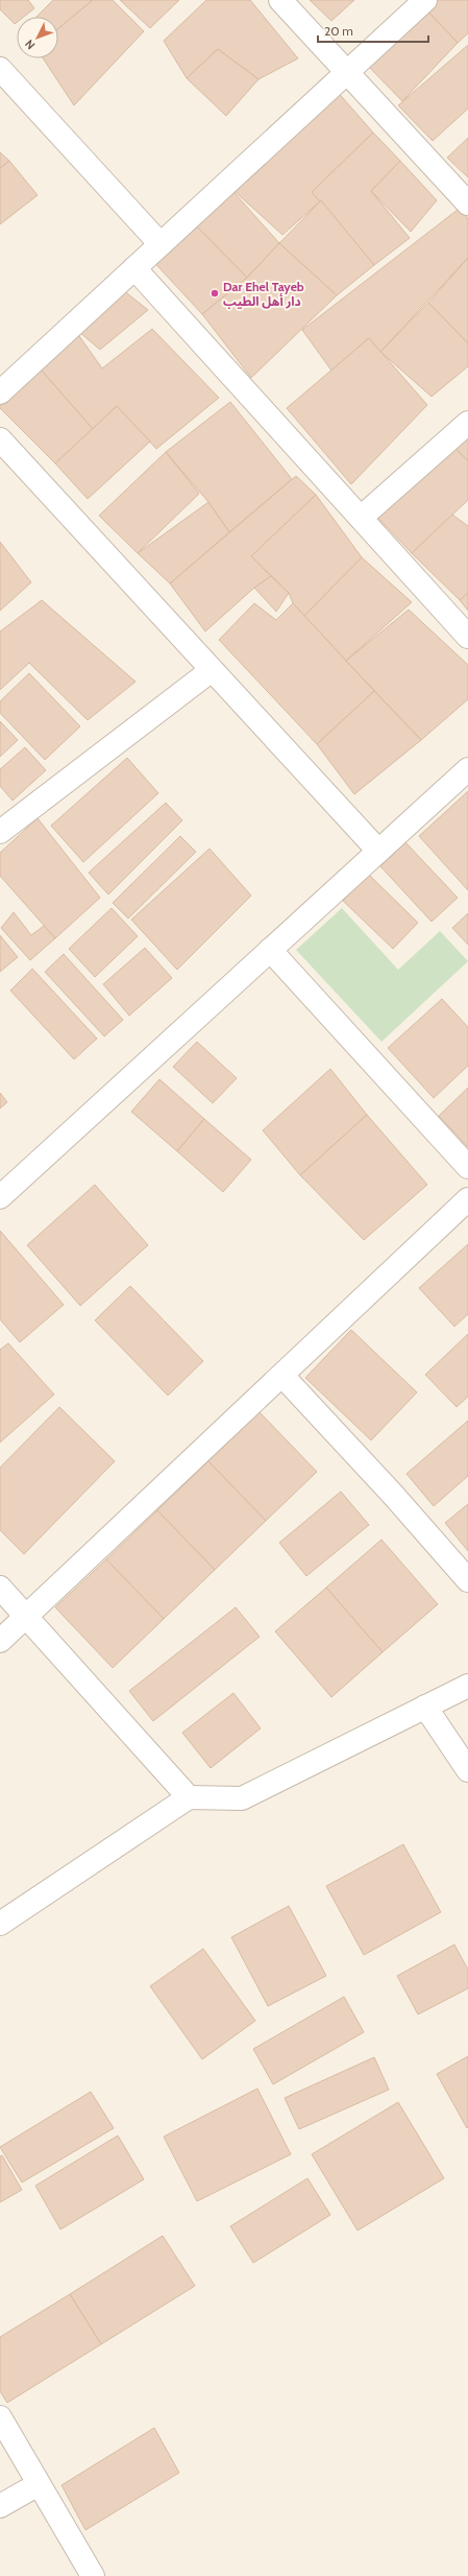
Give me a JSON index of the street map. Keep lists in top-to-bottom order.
{
  "places": ["Dar Ehel Tayeb دار أهل الطيب"],
  "scale_bar": "20 m",
  "north": "bottom left"
}
